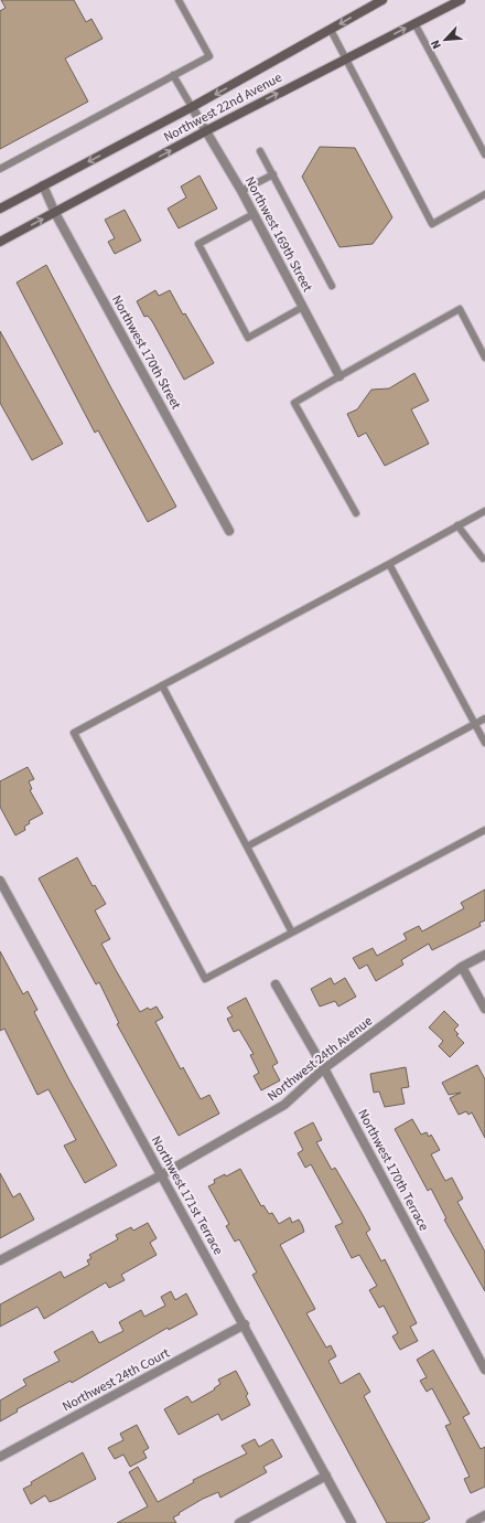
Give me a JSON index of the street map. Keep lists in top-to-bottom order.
{
  "streets": {
    "main road": ["Northwest 22nd Avenue"],
    "street": [
      "Northwest 169th Street",
      "Northwest 170th Street",
      "Northwest 24th Avenue",
      "Northwest 170th Terrace",
      "Northwest 171st Terrace",
      "Northwest 24th Court"
    ]
  },
  "crossings": [
    ["Northwest 22nd Avenue", "Northwest 169th Street"],
    ["Northwest 22nd Avenue", "Northwest 170th Street"],
    ["Northwest 24th Avenue", "Northwest 170th Terrace"],
    ["Northwest 24th Avenue", "Northwest 171st Terrace"],
    ["Northwest 171st Terrace", "Northwest 24th Court"]
  ],
  "north": "bottom left"
}
